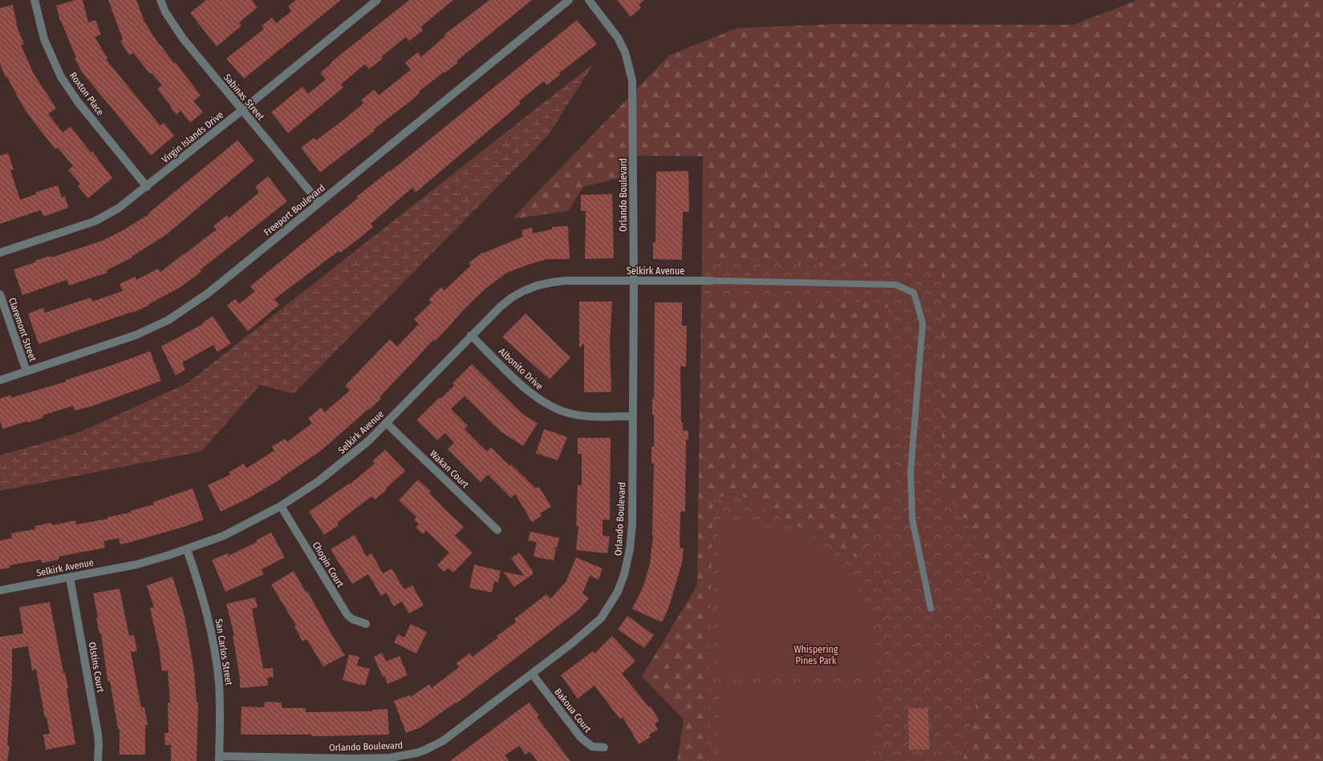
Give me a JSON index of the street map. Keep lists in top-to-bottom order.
{
  "streets": {
    "street": [
      "Roxton Place",
      "Sabinas Street",
      "Virgin Islands Drive",
      "Orlando Boulevard",
      "Freeport Boulevard",
      "Selkirk Avenue",
      "Claremont Street",
      "Albonito Drive",
      "Wakan Court",
      "Chopin Court",
      "San Carlos Street",
      "Olstins Court",
      "Bakoua Court"
    ]
  },
  "crossings": [
    ["Roxton Place", "Virgin Islands Drive"],
    ["Sabinas Street", "Virgin Islands Drive"],
    ["Sabinas Street", "Freeport Boulevard"],
    ["Orlando Boulevard", "Selkirk Avenue"],
    ["Orlando Boulevard", "Albonito Drive"],
    ["Orlando Boulevard", "San Carlos Street"],
    ["Orlando Boulevard", "Bakoua Court"],
    ["Freeport Boulevard", "Claremont Street"],
    ["Selkirk Avenue", "Albonito Drive"],
    ["Selkirk Avenue", "Wakan Court"],
    ["Selkirk Avenue", "Chopin Court"],
    ["Selkirk Avenue", "San Carlos Street"],
    ["Selkirk Avenue", "Olstins Court"]
  ],
  "parks": ["Whispering Pines Park"]
}
